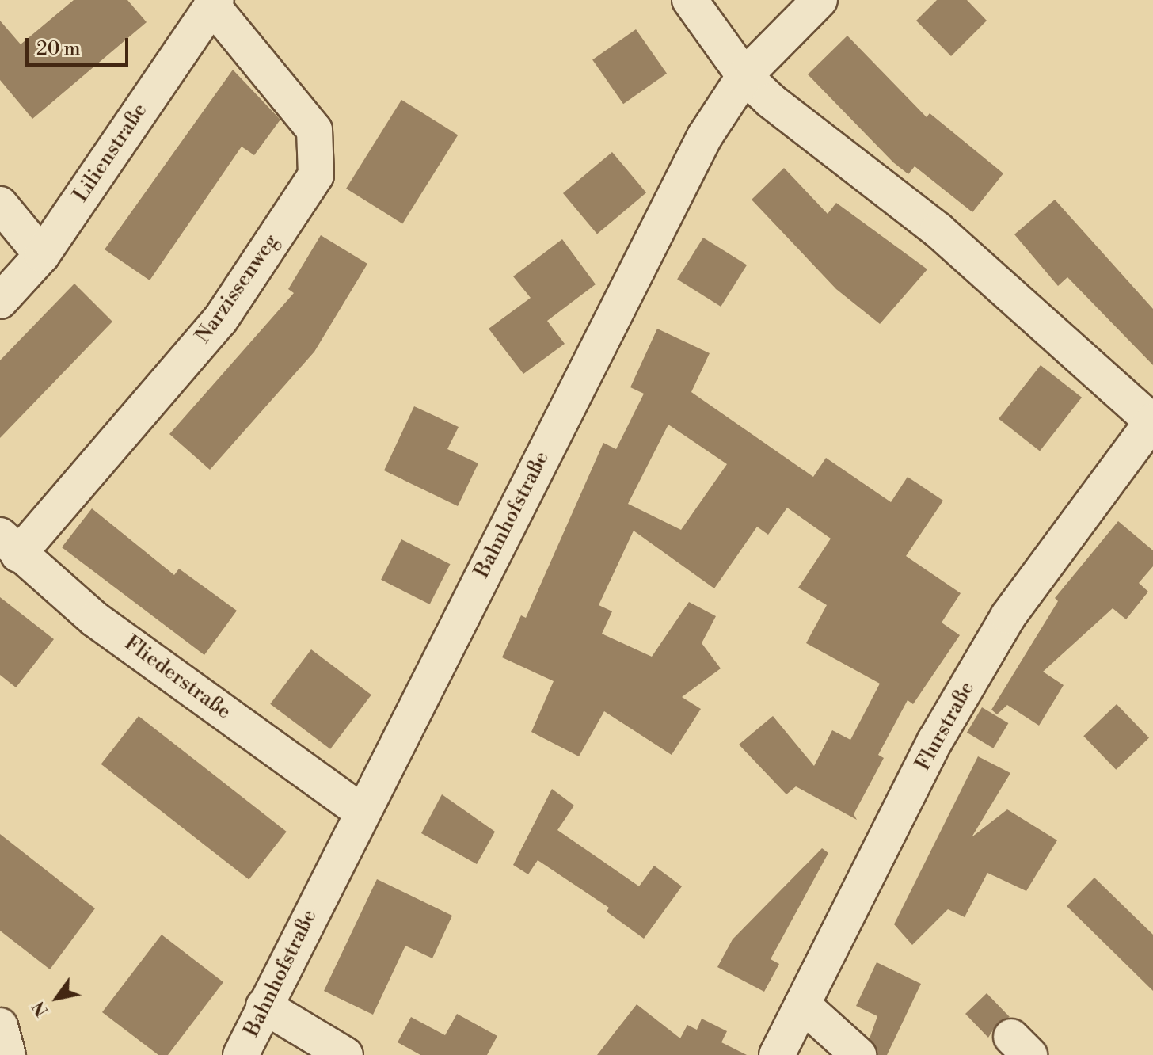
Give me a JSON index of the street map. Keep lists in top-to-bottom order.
{
  "streets": {
    "street": [
      "Lilienstraße",
      "Narzissenweg",
      "Bahnhofstraße",
      "Fliederstraße",
      "Flurstraße"
    ]
  },
  "crossings": [
    ["Lilienstraße", "Narzissenweg"],
    ["Narzissenweg", "Fliederstraße"],
    ["Bahnhofstraße", "Fliederstraße"]
  ],
  "scale_bar": "20 m",
  "north": "bottom left"
}
